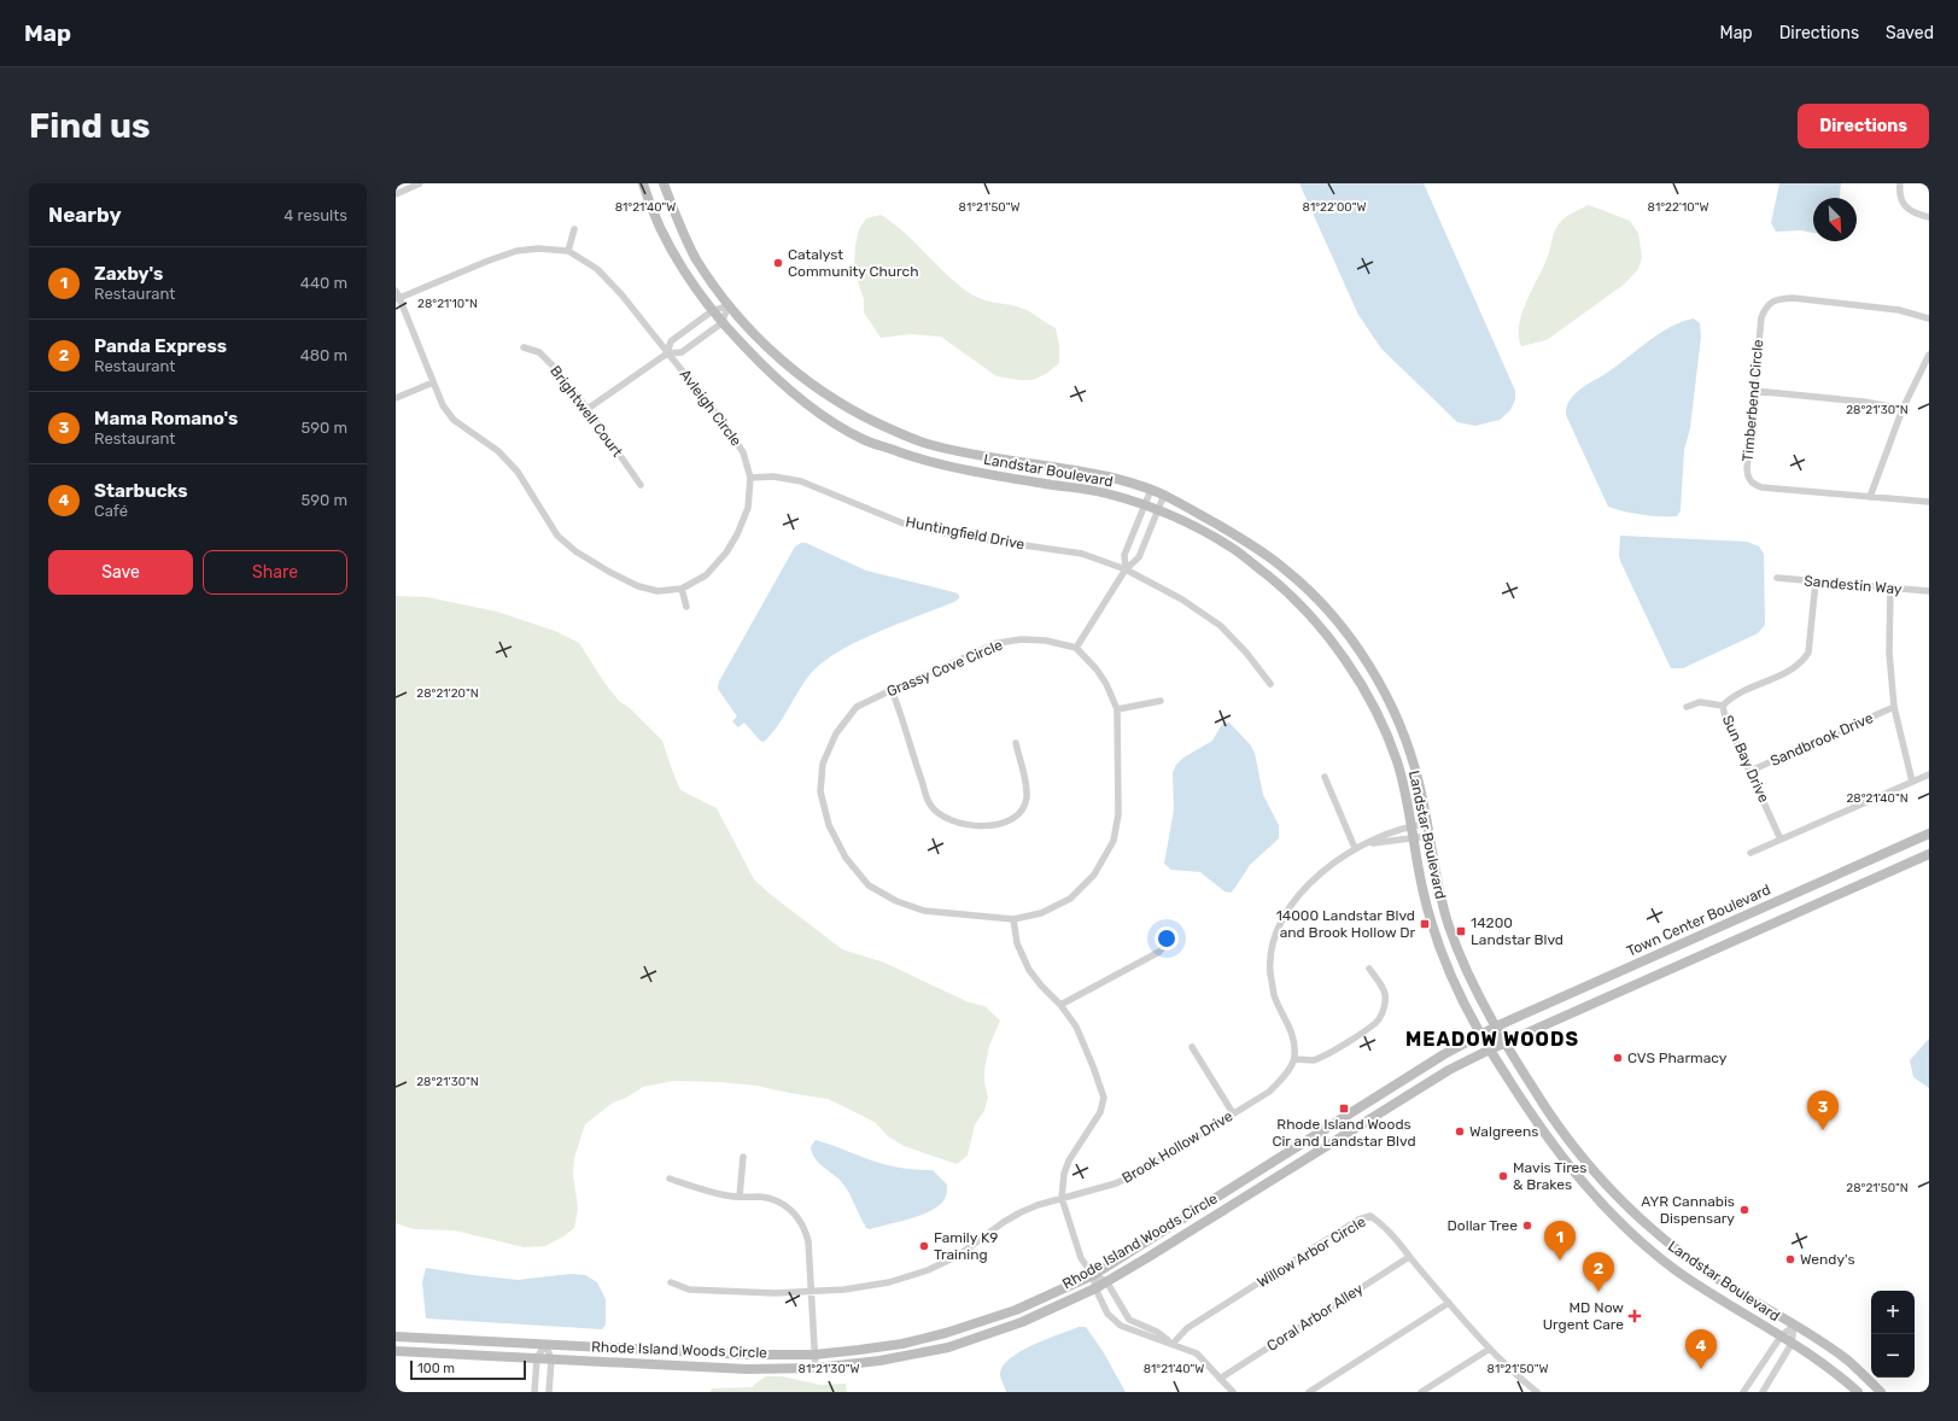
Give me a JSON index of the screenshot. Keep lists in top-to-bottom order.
{
  "streets": {
    "main road": ["Landstar Boulevard", "Town Center Boulevard", "Rhode Island Woods Circle"],
    "street": [
      "Timberbend Circle",
      "Avleigh Circle",
      "Brightwell Court",
      "Huntingfield Drive",
      "Sandestin Way",
      "Grassy Cove Circle",
      "Sandbrook Drive",
      "Sun Bay Drive",
      "Brook Hollow Drive",
      "Willow Arbor Circle",
      "Coral Arbor Alley"
    ]
  },
  "crossings": [
    ["Avleigh Circle", "Huntingfield Drive"],
    ["Landstar Boulevard", "Town Center Boulevard"],
    ["Landstar Boulevard", "Rhode Island Woods Circle"],
    ["Sandestin Way", "Sun Bay Drive"],
    ["Sandbrook Drive", "Sun Bay Drive"],
    ["Town Center Boulevard", "Rhode Island Woods Circle"],
    ["Willow Arbor Circle", "Coral Arbor Alley"]
  ],
  "districts": ["MEADOW WOODS"],
  "places": {
    "other": [
      "Catalyst Community Church",
      "CVS Pharmacy",
      "Walgreens",
      "Mavis Tires & Brakes",
      "AYR Cannabis Dispensary",
      "Dollar Tree",
      "Family K9 Training",
      "Wendy's"
    ],
    "transit": ["14000 Landstar Blvd and Brook Hollow Dr", "14200 Landstar Blvd", "Rhode Island Woods Cir and Landstar Blvd"],
    "health": ["MD Now Urgent Care"]
  },
  "scale_bar": "100 m",
  "north": "bottom right",
  "page": {
    "header": "Map",
    "nav": ["Map", "Directions", "Saved"],
    "buttons": [
      "Directions",
      ["Save", "Share"]
    ],
    "title": "Find us",
    "heading": ["Nearby", "4 results"],
    "list": [
      {
        "mark": "1",
        "name": "Zaxby's",
        "note": "Restaurant",
        "value": "440 m"
      },
      {
        "mark": "2",
        "name": "Panda Express",
        "note": "Restaurant",
        "value": "480 m"
      },
      {
        "mark": "3",
        "name": "Mama Romano's",
        "note": "Restaurant",
        "value": "590 m"
      },
      {
        "mark": "4",
        "name": "Starbucks",
        "note": "Café",
        "value": "590 m"
      }
    ],
    "pins": [
      "3",
      "1",
      "2",
      "4"
    ],
    "map_buttons": ["+", "−"],
    "scale": "100 m"
  },
  "coordinates": [
    "81°21'40\"W",
    "81°21'50\"W",
    "81°22'00\"W",
    "81°22'10\"W",
    "28°21'10\"N",
    "28°21'30\"N",
    "28°21'20\"N",
    "28°21'40\"N",
    "28°21'50\"N",
    "81°21'30\"W"
  ]
}
